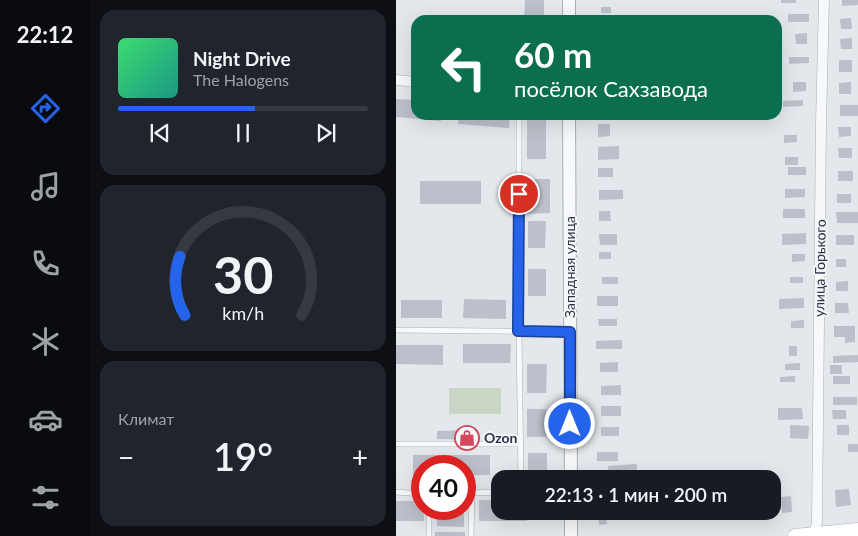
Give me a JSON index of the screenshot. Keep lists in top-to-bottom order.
{
  "streets": {
    "street": ["Западная улица", "улица Горького"]
  },
  "places": {
    "shop": ["Ozon"]
  },
  "page": {
    "tabs": "22:12",
    "turn": ["60 m", "посёлок Сахзавода"],
    "song": ["Night Drive", "The Halogens"],
    "tile": "Климат",
    "heat": ["−", "19°", "+"],
    "limit": "40",
    "trip": "22:13 · 1 мин · 200 m",
    "gauge": ["30", "km/h"]
  }
}
